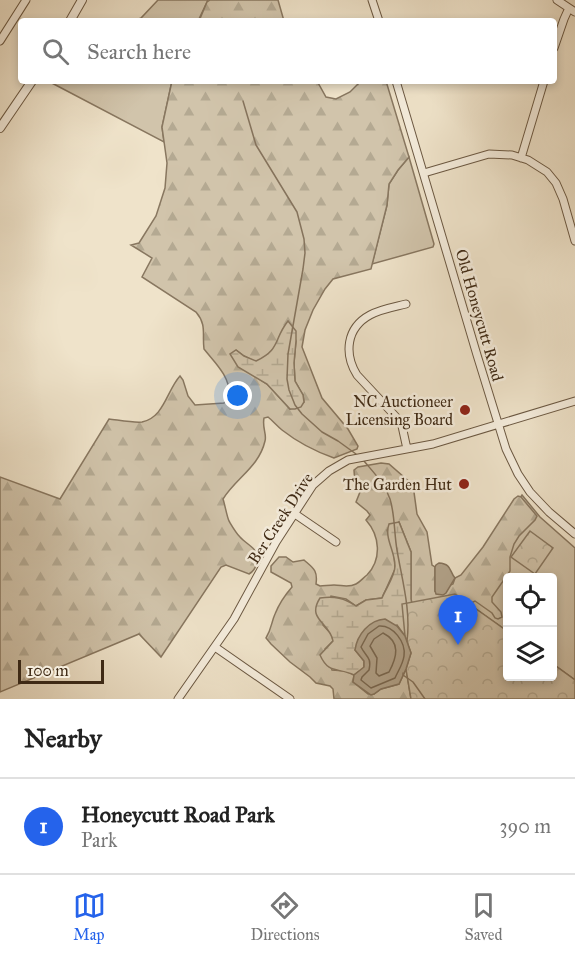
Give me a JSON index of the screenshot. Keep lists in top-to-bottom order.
{
  "streets": {
    "street": ["Old Honeycutt Road", "Ber Creek Drive"]
  },
  "crossings": [
    ["Old Honeycutt Road", "Ber Creek Drive"]
  ],
  "places": ["NC Auctioneer Licensing Board", "The Garden Hut"],
  "scale_bar": "100 m",
  "page": {
    "search": "Search here",
    "pins": "1",
    "scale": "100 m",
    "heading": "Nearby",
    "list": [
      {
        "mark": "1",
        "name": "Honeycutt Road Park",
        "note": "Park",
        "value": "390 m"
      }
    ],
    "nav": ["Map", "Directions", "Saved"]
  }
}
